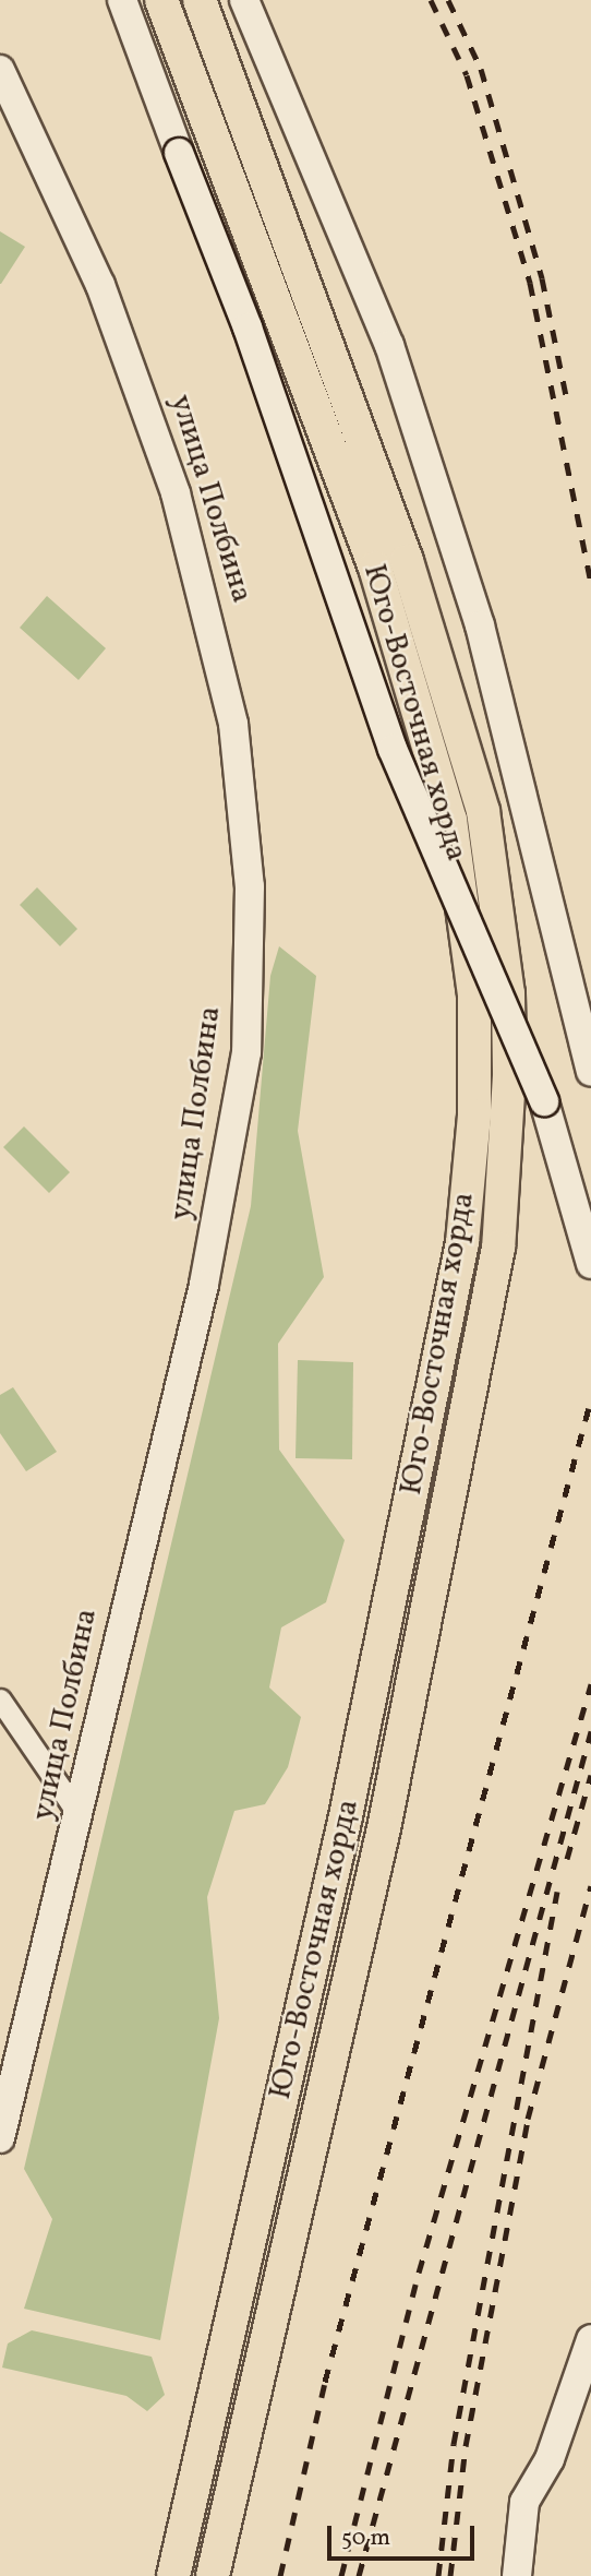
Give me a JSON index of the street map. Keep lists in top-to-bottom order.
{
  "streets": {
    "main road": ["улица Полбина", "Юго-Восточная хорда"]
  },
  "scale_bar": "50 m"
}
